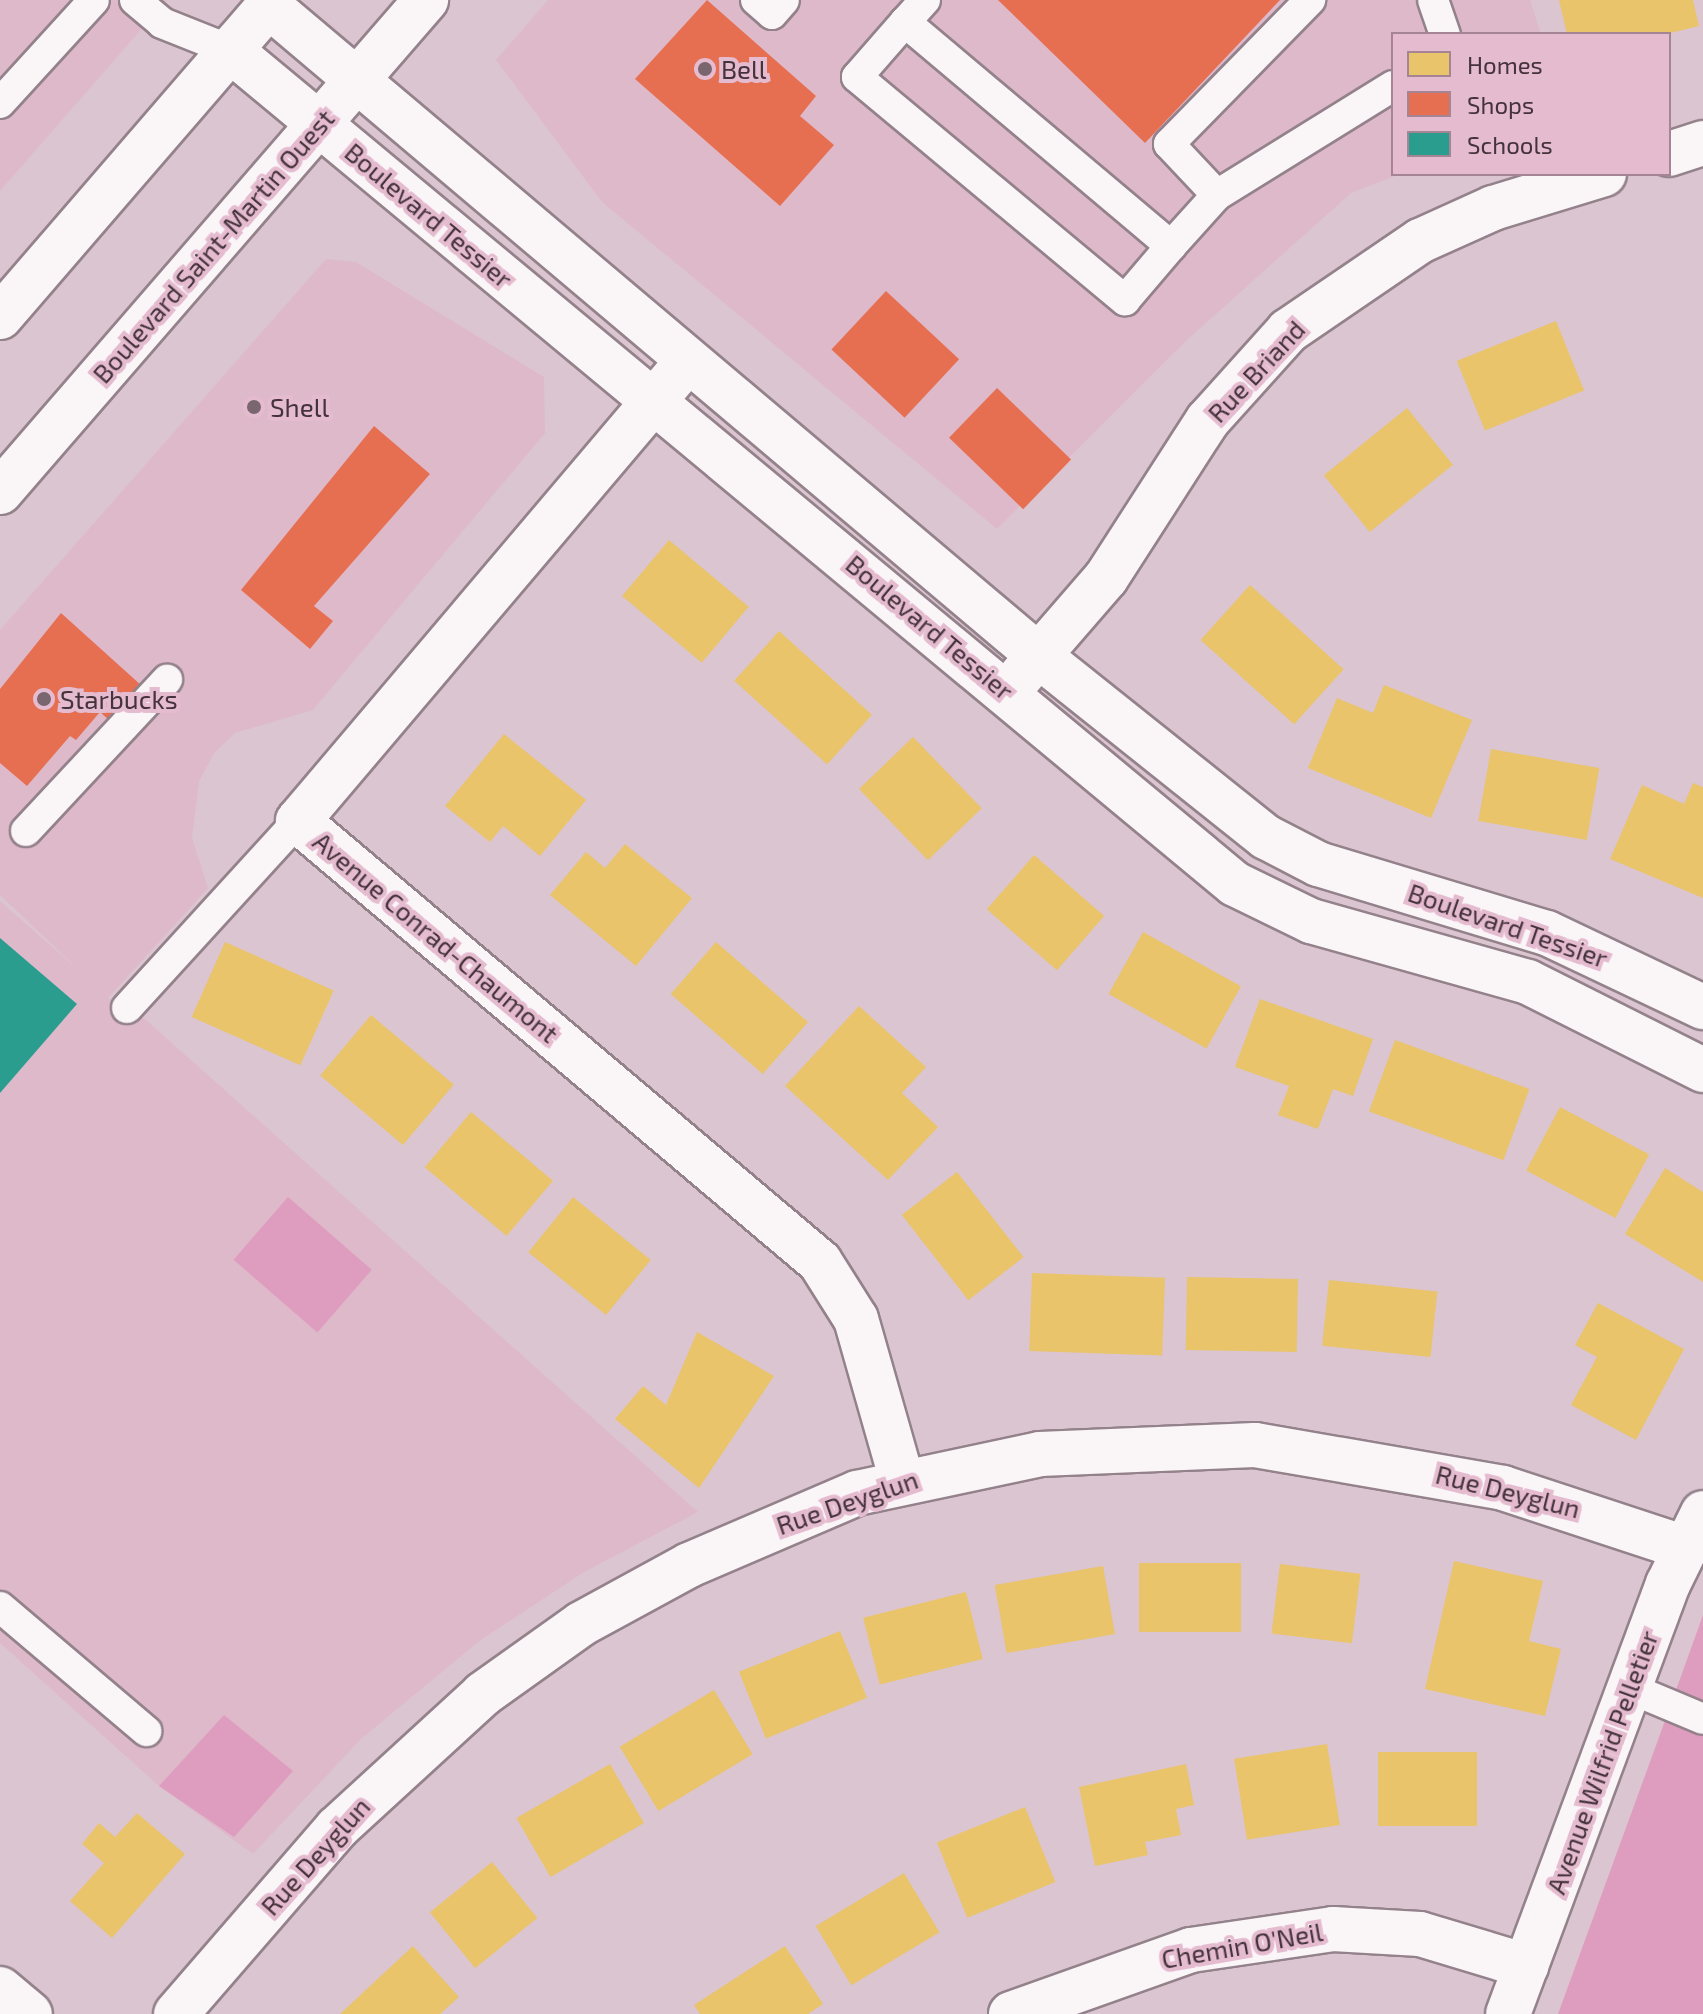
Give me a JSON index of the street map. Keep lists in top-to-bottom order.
{
  "streets": {
    "street": [
      "Boulevard Tessier",
      "Boulevard Saint-Martin Ouest",
      "Rue Briand",
      "Avenue Conrad-Chaumont",
      "Rue Deyglun",
      "Avenue Wilfrid Pelletier",
      "Chemin O'Neil"
    ]
  },
  "crossings": [
    ["Boulevard Tessier", "Boulevard Saint-Martin Ouest"],
    ["Boulevard Tessier", "Rue Briand"],
    ["Boulevard Tessier", "Avenue Conrad-Chaumont"],
    ["Avenue Conrad-Chaumont", "Rue Deyglun"],
    ["Rue Deyglun", "Avenue Wilfrid Pelletier"],
    ["Avenue Wilfrid Pelletier", "Chemin O'Neil"]
  ],
  "places": ["Bell", "Shell", "Starbucks"],
  "legend": ["Homes", "Shops", "Schools"]
}
